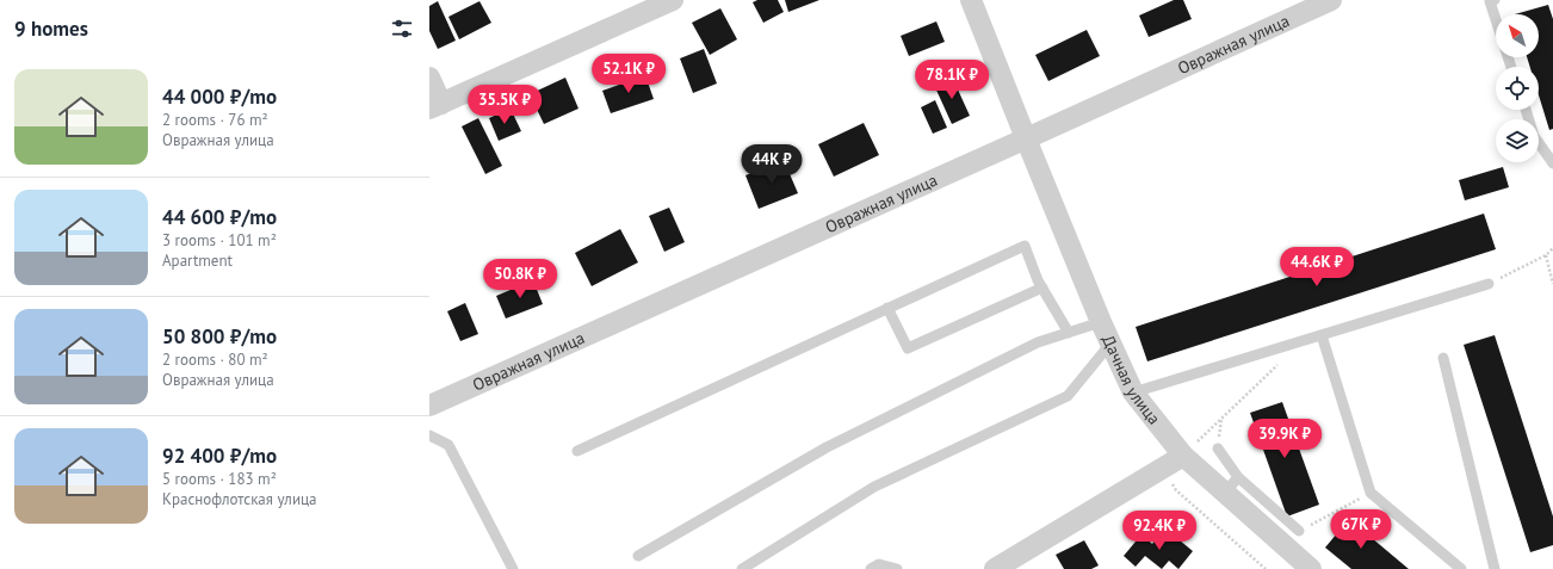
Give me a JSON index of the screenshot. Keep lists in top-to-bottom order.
{
  "streets": {
    "street": ["Овражная улица", "Дачная улица"]
  },
  "crossings": [
    ["Овражная улица", "Дачная улица"]
  ],
  "north": "top left",
  "page": {
    "heading": "9 homes",
    "price": [
      "52.1K ₽",
      "78.1K ₽",
      "35.5K ₽",
      "44K ₽",
      "44.6K ₽",
      "50.8K ₽",
      "39.9K ₽",
      "67K ₽",
      "92.4K ₽"
    ],
    "list": [
      {
        "name": "44 000 ₽/mo",
        "note": "2 rooms · 76 m² · Овражная улица"
      },
      {
        "name": "44 600 ₽/mo",
        "note": "3 rooms · 101 m² · Apartment"
      },
      {
        "name": "50 800 ₽/mo",
        "note": "2 rooms · 80 m² · Овражная улица"
      },
      {
        "name": "92 400 ₽/mo",
        "note": "5 rooms · 183 m² · Краснофлотская улица"
      }
    ]
  }
}
